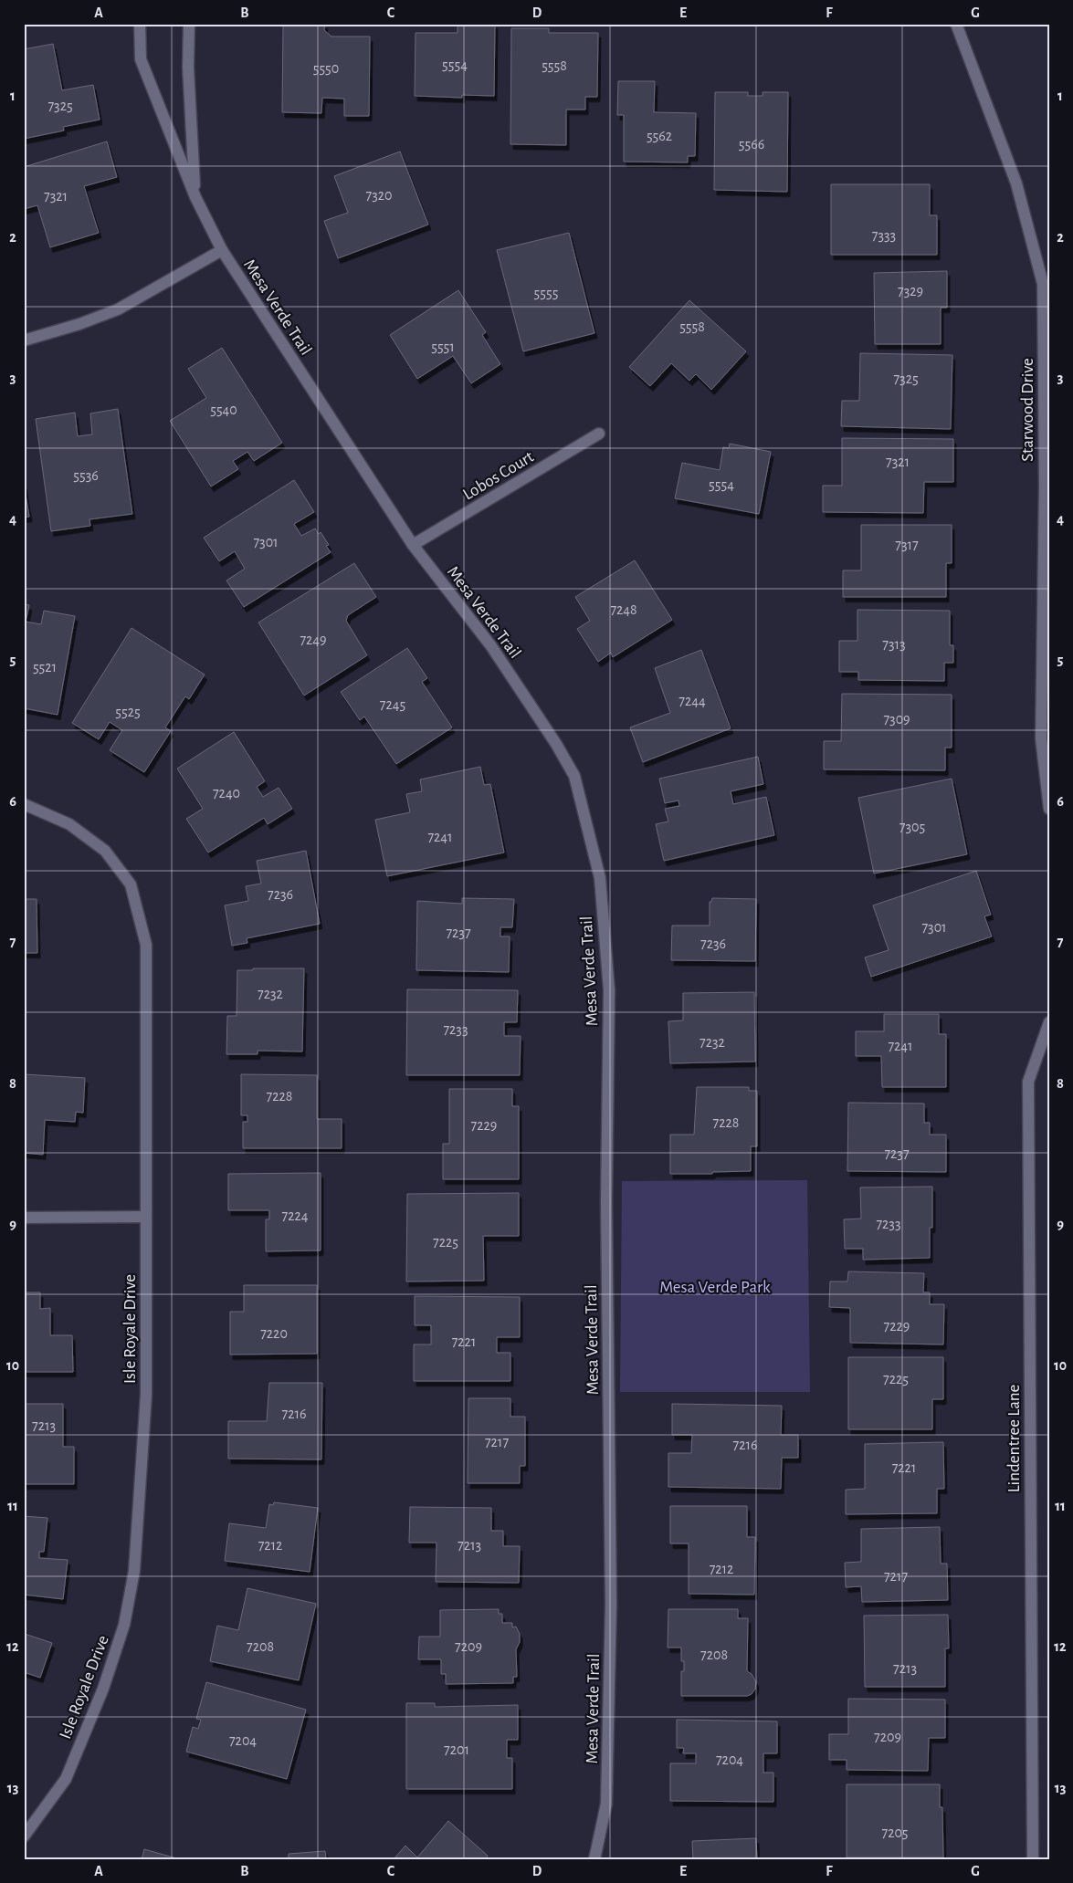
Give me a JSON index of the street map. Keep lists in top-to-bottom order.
{
  "streets": {
    "street": [
      "Mesa Verde Trail",
      "Starwood Drive",
      "Lobos Court",
      "Isle Royale Drive",
      "Lindentree Lane"
    ]
  },
  "crossings": [
    ["Mesa Verde Trail", "Lobos Court"]
  ],
  "parks": ["Mesa Verde Park"],
  "house_numbers": [
    "5554",
    "5558",
    "5550",
    "7325",
    "5562",
    "5566",
    "7320",
    "7321",
    "7333",
    "7329",
    "5555",
    "5558",
    "5551",
    "7325",
    "5540",
    "7321",
    "5536",
    "5554",
    "7301",
    "7317",
    "7248",
    "7249",
    "7313",
    "5521",
    "7244",
    "7245",
    "5525",
    "7309",
    "7240",
    "7305",
    "7241",
    "7236",
    "7301",
    "7237",
    "7236",
    "7232",
    "7233",
    "7232",
    "7241",
    "7228",
    "7228",
    "7229",
    "7237",
    "7224",
    "7233",
    "7225",
    "7229",
    "7220",
    "7221",
    "7225",
    "7216",
    "7213",
    "7217",
    "7216",
    "7221",
    "7212",
    "7213",
    "7212",
    "7217",
    "7208",
    "7209",
    "7208",
    "7213",
    "7209",
    "7204",
    "7201",
    "7204",
    "7205"
  ],
  "grid": {
    "columns": [
      "A",
      "B",
      "C",
      "D",
      "E",
      "F",
      "G"
    ],
    "rows": [
      "1",
      "2",
      "3",
      "4",
      "5",
      "6",
      "7",
      "8",
      "9",
      "10",
      "11",
      "12",
      "13"
    ]
  }
}
